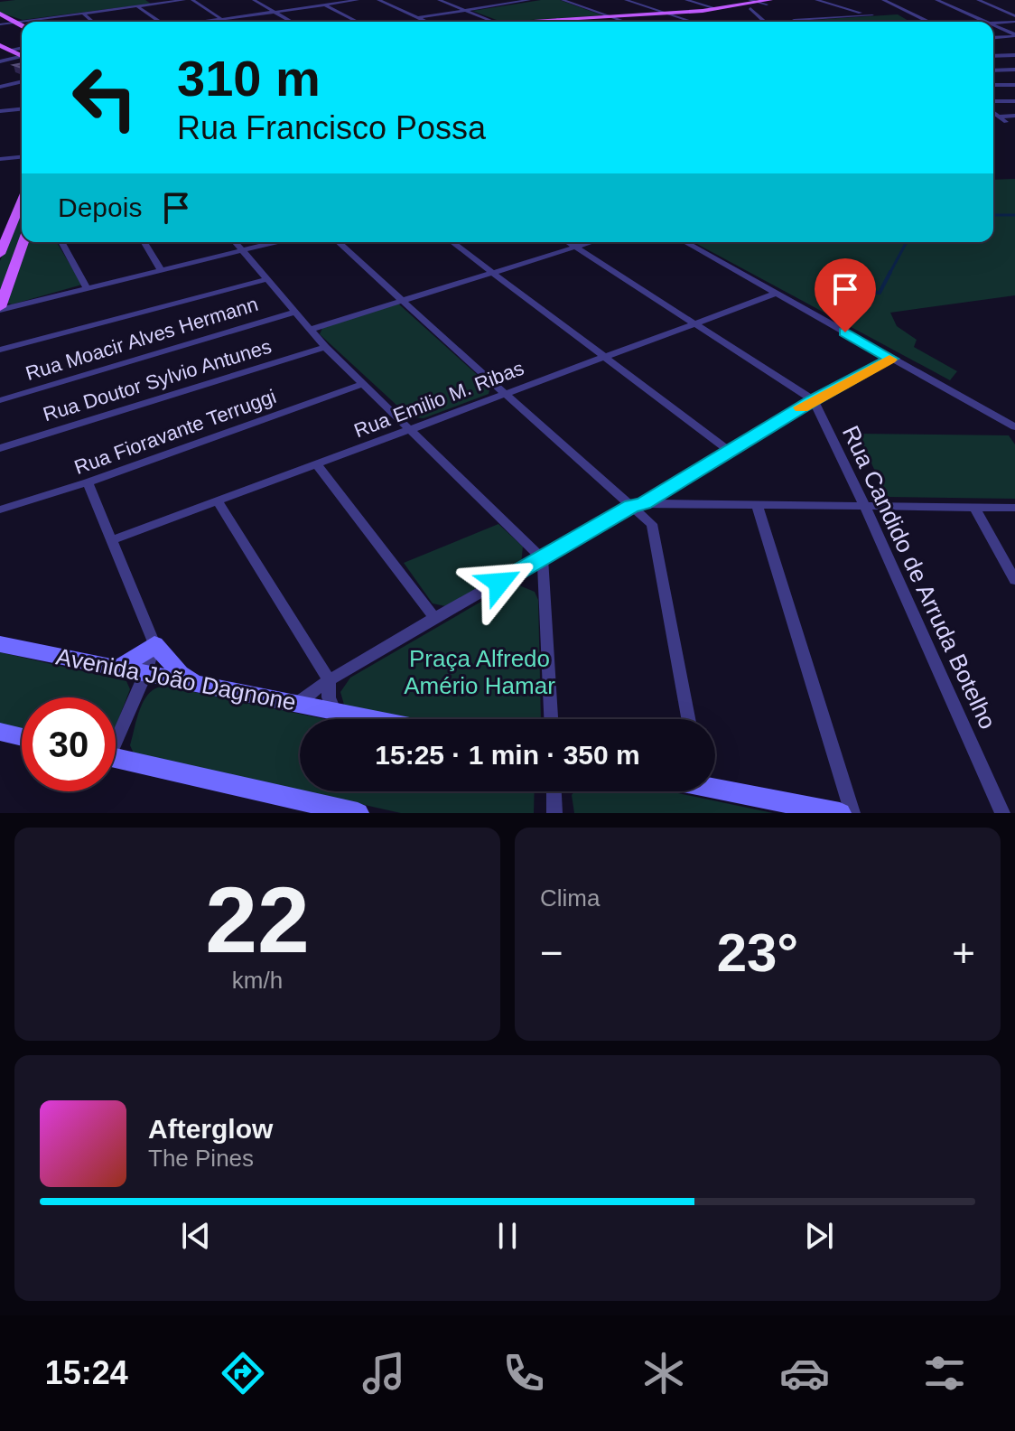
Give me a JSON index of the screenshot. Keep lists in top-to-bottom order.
{
  "streets": {
    "street": [
      "Rua Moacir Alves Hermann",
      "Rua Doutor Sylvio Antunes",
      "Rua Emilio M. Ribas",
      "Rua Fioravante Terruggi",
      "Rua Candido de Arruda Botelho",
      "Avenida João Dagnone"
    ]
  },
  "parks": ["Praça Alfredo Amério Hamar"],
  "page": {
    "turn": ["310 m", "Rua Francisco Possa"],
    "then": "Depois",
    "limit": "30",
    "trip": "15:25 · 1 min · 350 m",
    "tile": [
      ["22", "km/h"],
      "Clima"
    ],
    "heat": ["−", "23°", "+"],
    "song": ["Afterglow", "The Pines"],
    "tabs": "15:24"
  }
}
